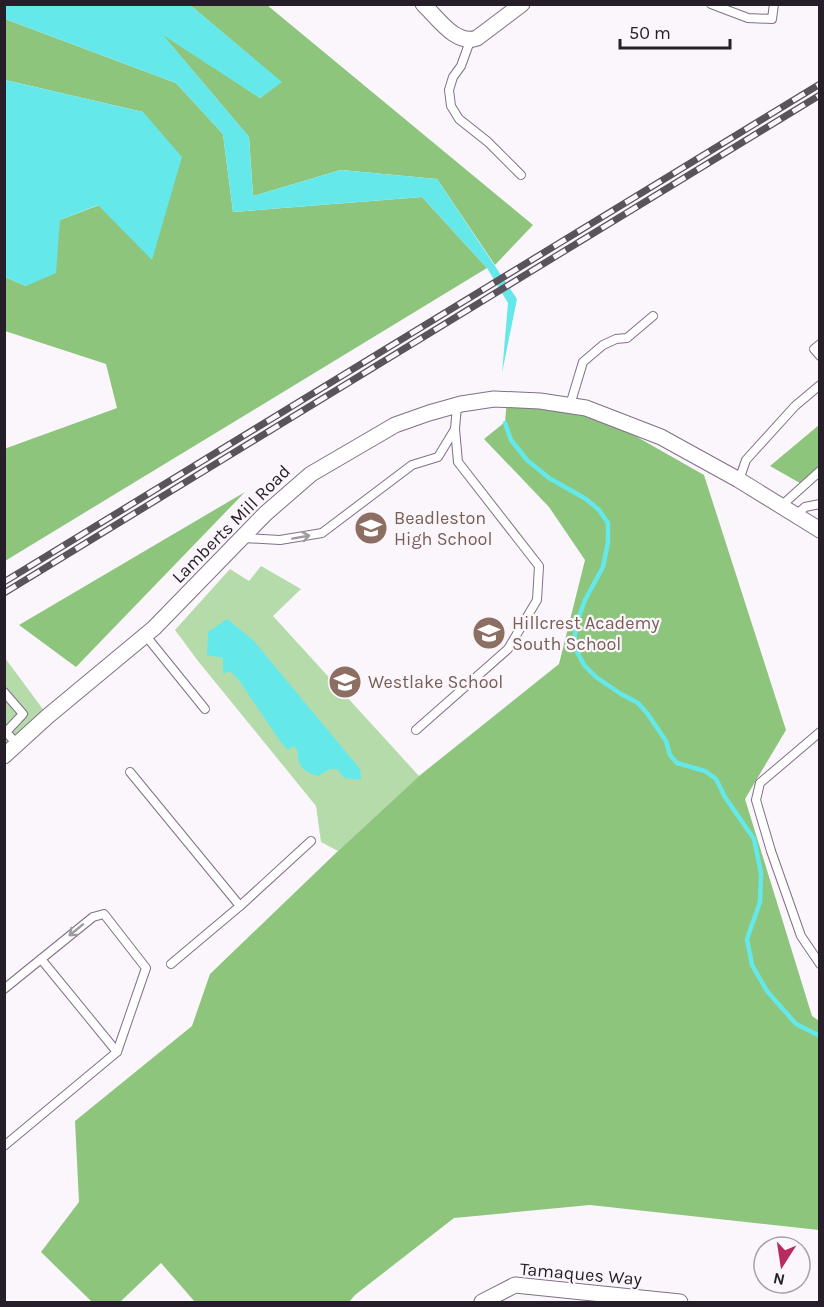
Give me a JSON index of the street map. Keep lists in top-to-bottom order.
{
  "streets": {
    "street": ["Lamberts Mill Road", "Tamaques Way"]
  },
  "places": {
    "school or university": ["Beadleston High School", "Hillcrest Academy South School", "Westlake School"]
  },
  "scale_bar": "50 m",
  "north": "bottom"
}
